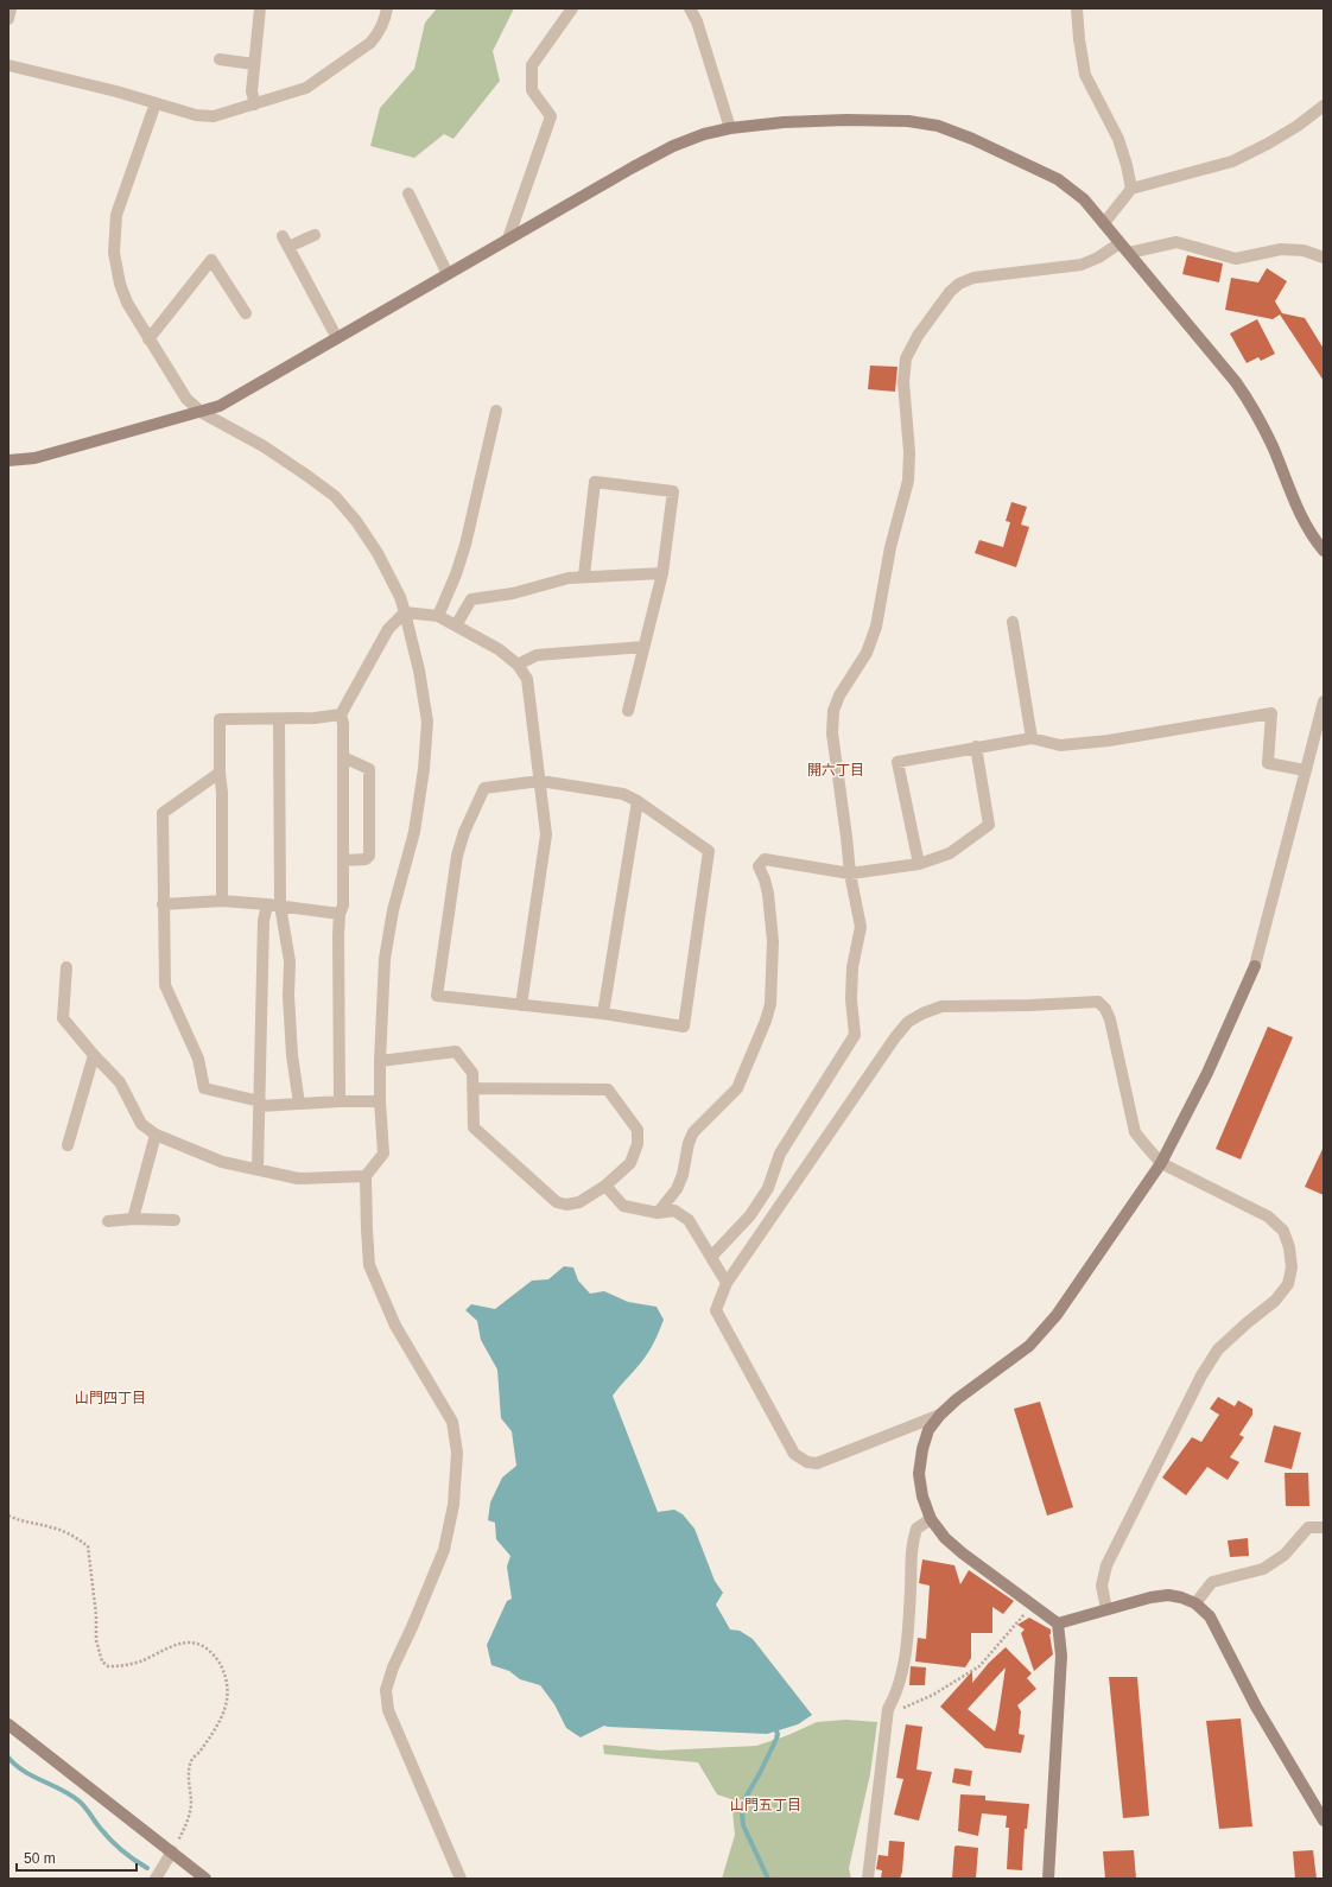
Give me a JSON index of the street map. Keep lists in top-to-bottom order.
{
  "districts": ["開六丁目", "山門四丁目", "山門五丁目"],
  "scale_bar": "50 m"
}
